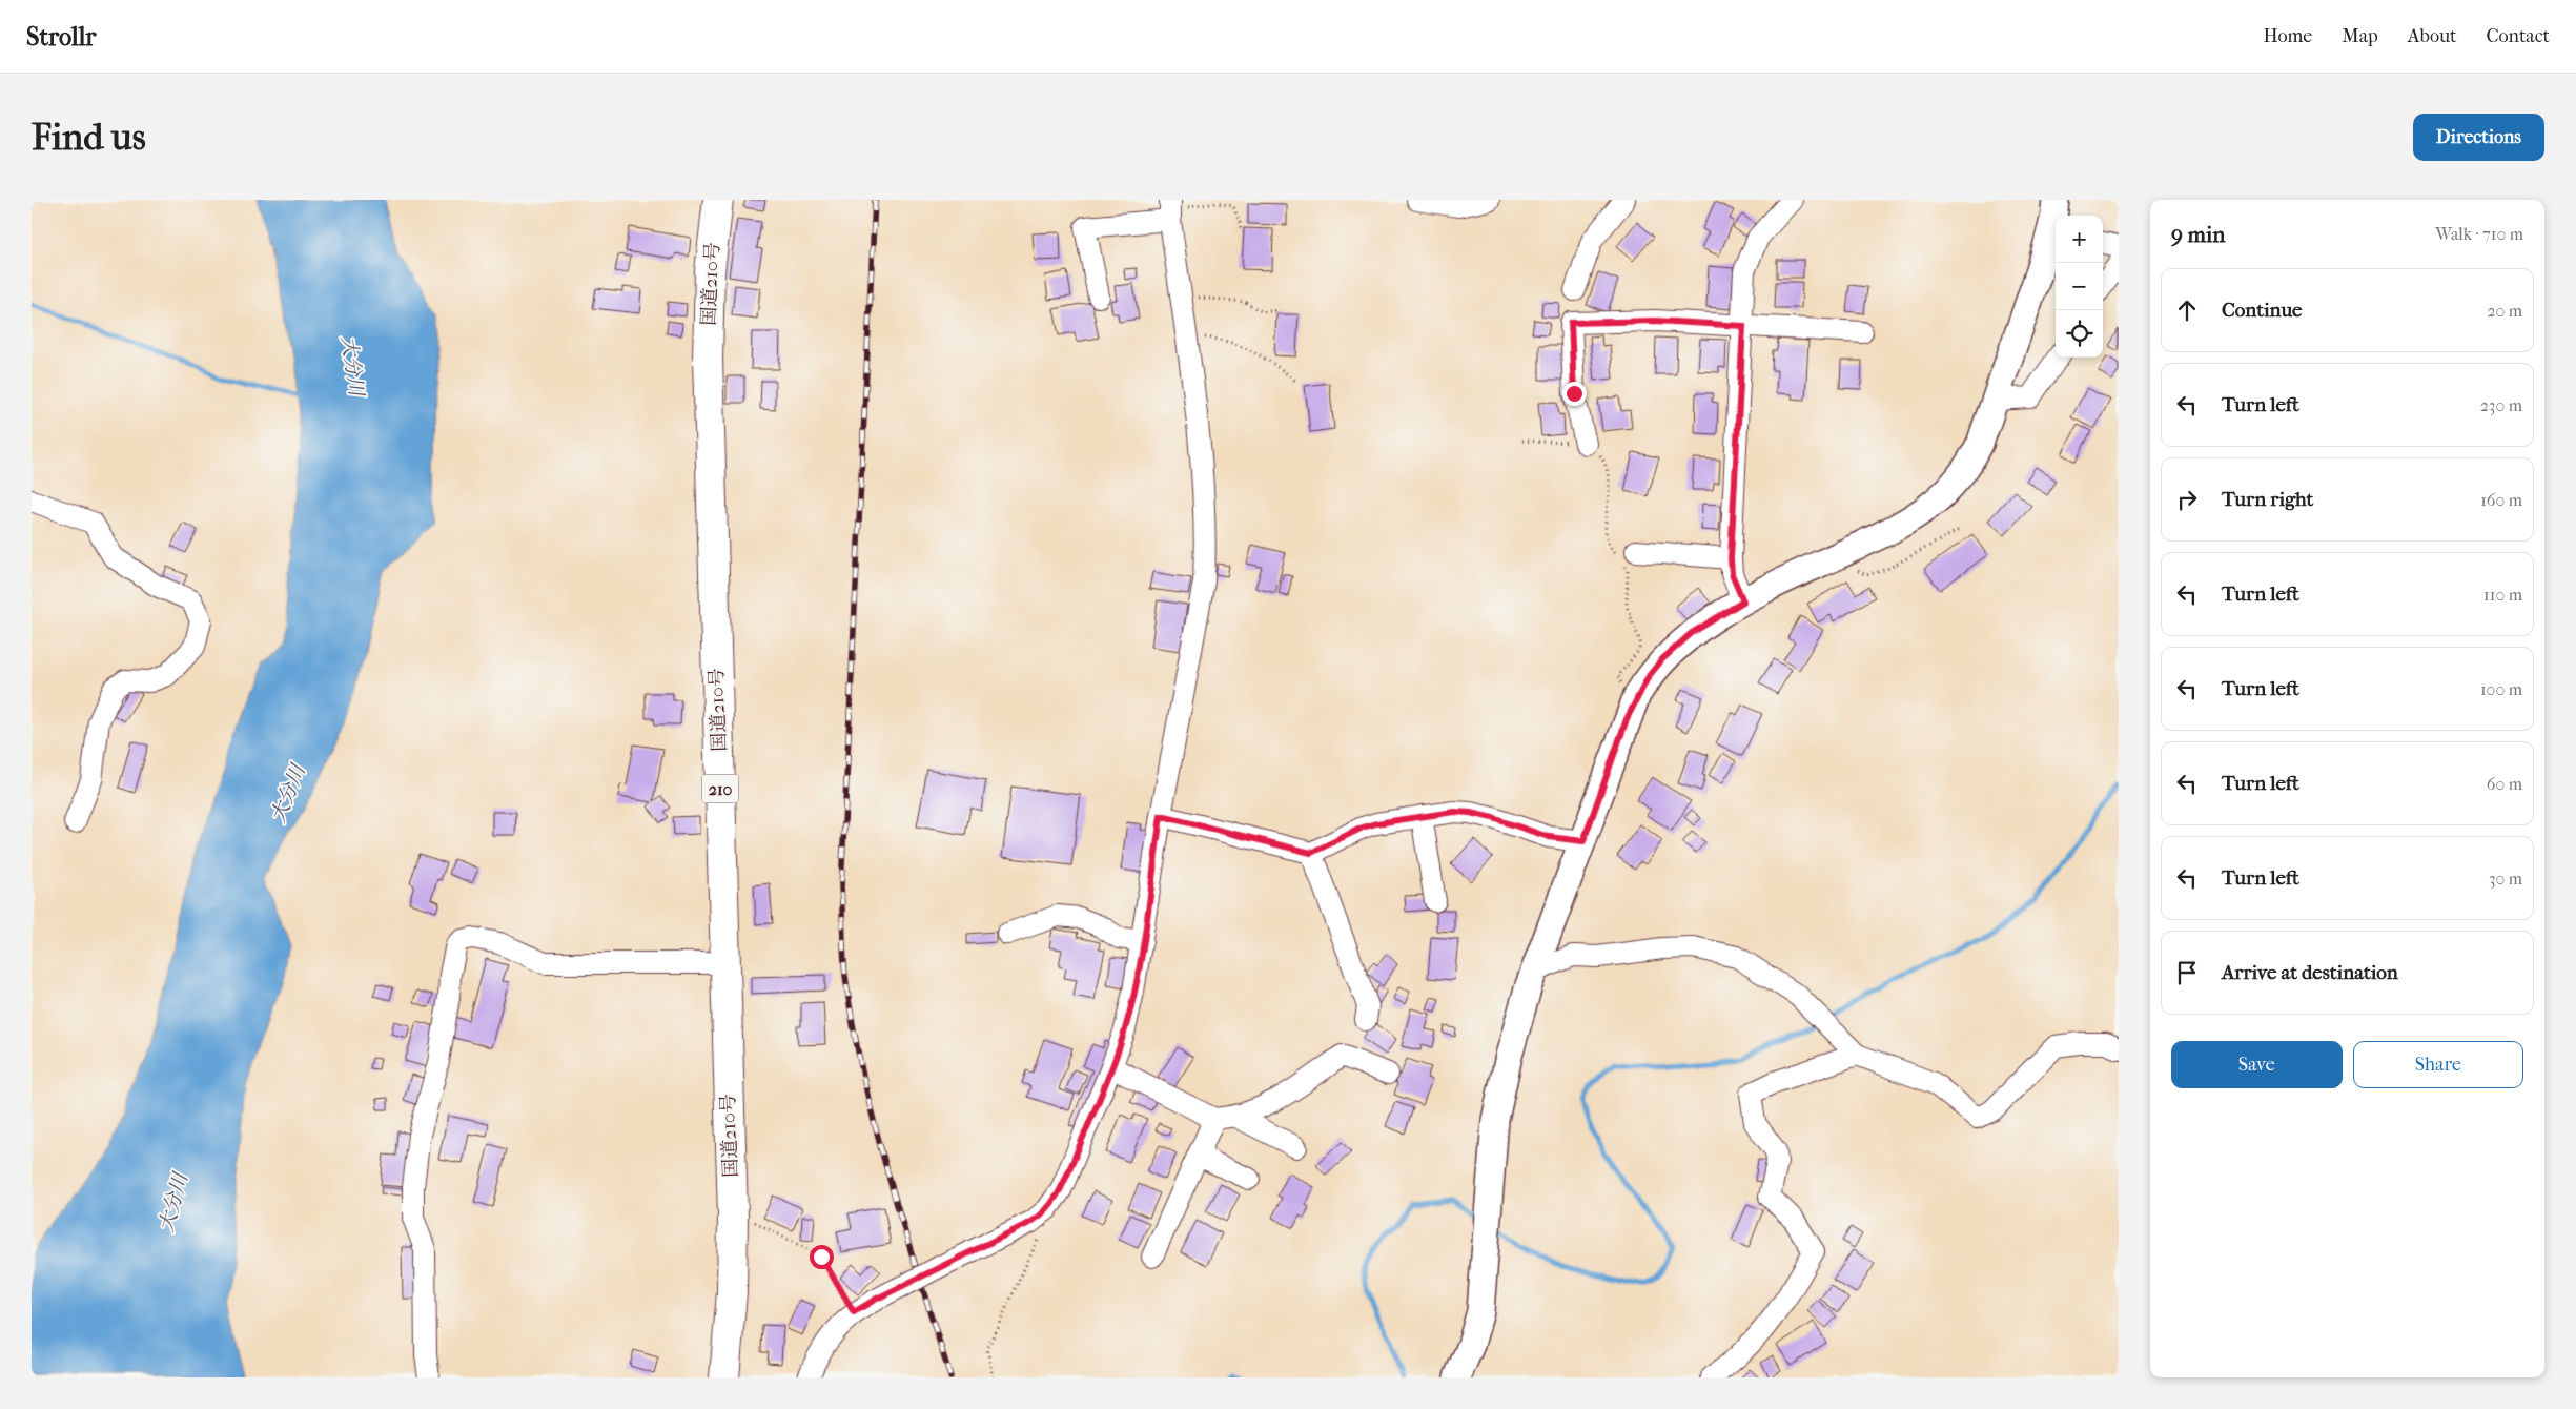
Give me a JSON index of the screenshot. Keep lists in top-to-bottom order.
{
  "streets": {
    "highway": ["国道210号", "210"]
  },
  "water": ["大分川"],
  "page": {
    "header": "Strollr",
    "nav": [
      "Home",
      "Map",
      "About",
      "Contact"
    ],
    "buttons": [
      "Directions",
      ["Save", "Share"]
    ],
    "title": "Find us",
    "heading": ["9 min", "Walk · 710 m"],
    "map_buttons": ["+", "−"],
    "list": [
      ["Continue", "20 m"],
      ["Turn left", "230 m"],
      ["Turn right", "160 m"],
      ["Turn left", "110 m"],
      ["Turn left", "100 m"],
      ["Turn left", "60 m"],
      ["Turn left", "30 m"],
      "Arrive at destination"
    ]
  }
}
